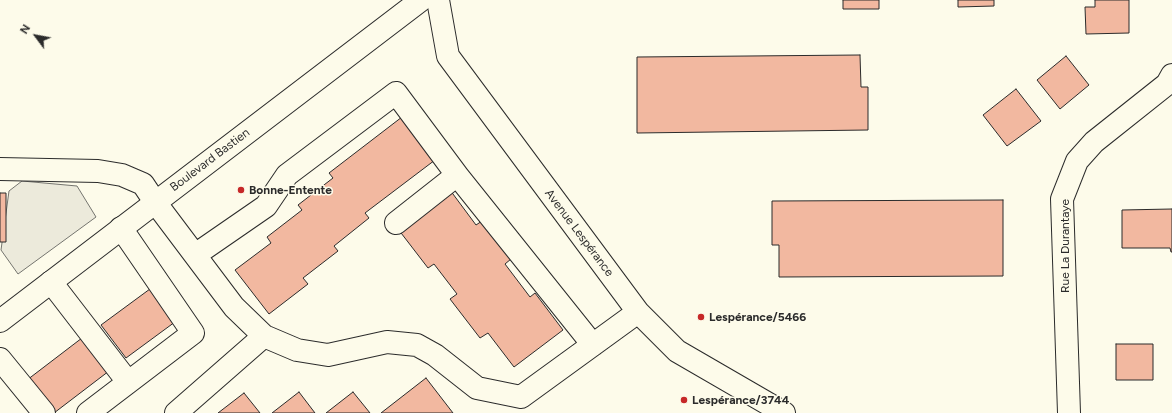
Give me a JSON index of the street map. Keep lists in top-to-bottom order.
{
  "streets": {
    "street": ["Boulevard Bastien", "Avenue Lespérance", "Rue La Durantaye"]
  },
  "places": ["Bonne-Entente", "Lespérance/5466", "Lespérance/3744"],
  "north": "top left"
}
